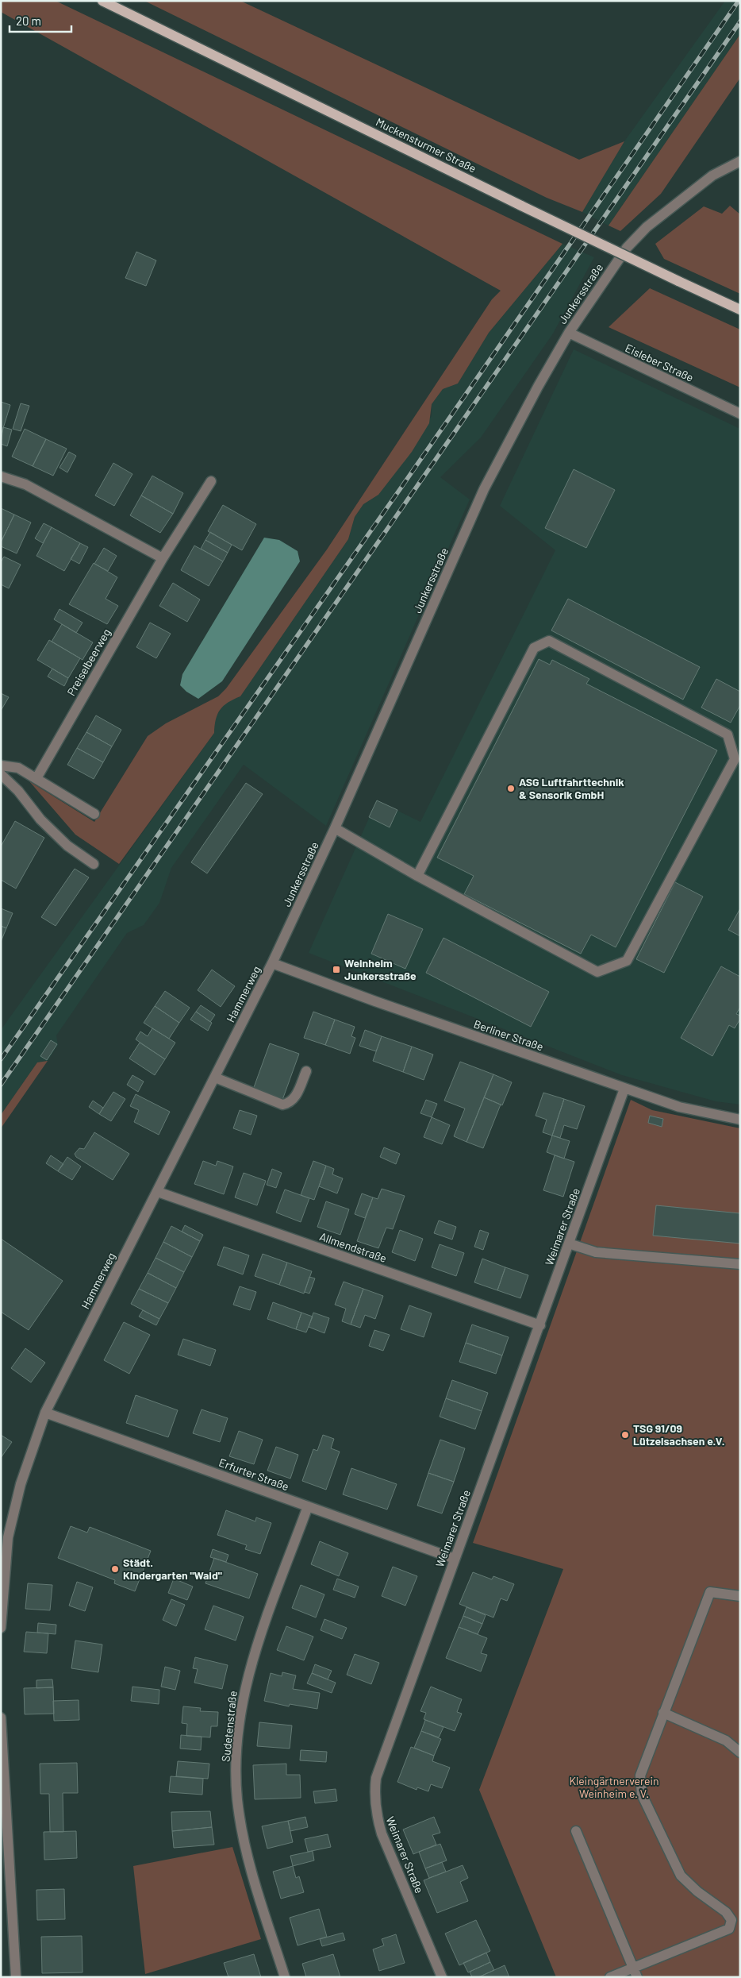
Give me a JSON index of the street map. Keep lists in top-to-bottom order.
{
  "streets": {
    "main road": ["Muckensturmer Straße"],
    "street": [
      "Junkersstraße",
      "Eisleber Straße",
      "Preiselbeerweg",
      "Hammerweg",
      "Berliner Straße",
      "Weimarer Straße",
      "Allmendstraße",
      "Erfurter Straße",
      "Sudetenstraße"
    ]
  },
  "crossings": [
    ["Junkersstraße", "Eisleber Straße"],
    ["Junkersstraße", "Hammerweg"],
    ["Junkersstraße", "Berliner Straße"],
    ["Hammerweg", "Berliner Straße"],
    ["Hammerweg", "Allmendstraße"],
    ["Hammerweg", "Erfurter Straße"],
    ["Berliner Straße", "Weimarer Straße"],
    ["Weimarer Straße", "Allmendstraße"],
    ["Weimarer Straße", "Erfurter Straße"],
    ["Erfurter Straße", "Sudetenstraße"]
  ],
  "parks": ["Kleingärtnerverein Weinheim e. V."],
  "places": {
    "other": ["ASG Luftfahrttechnik & Sensorik GmbH", "TSG 91/09 Lützelsachsen e.V.", "Städt. Kindergarten \"Waid\""],
    "transit": ["Weinheim Junkersstraße"]
  },
  "scale_bar": "20 m"
}
